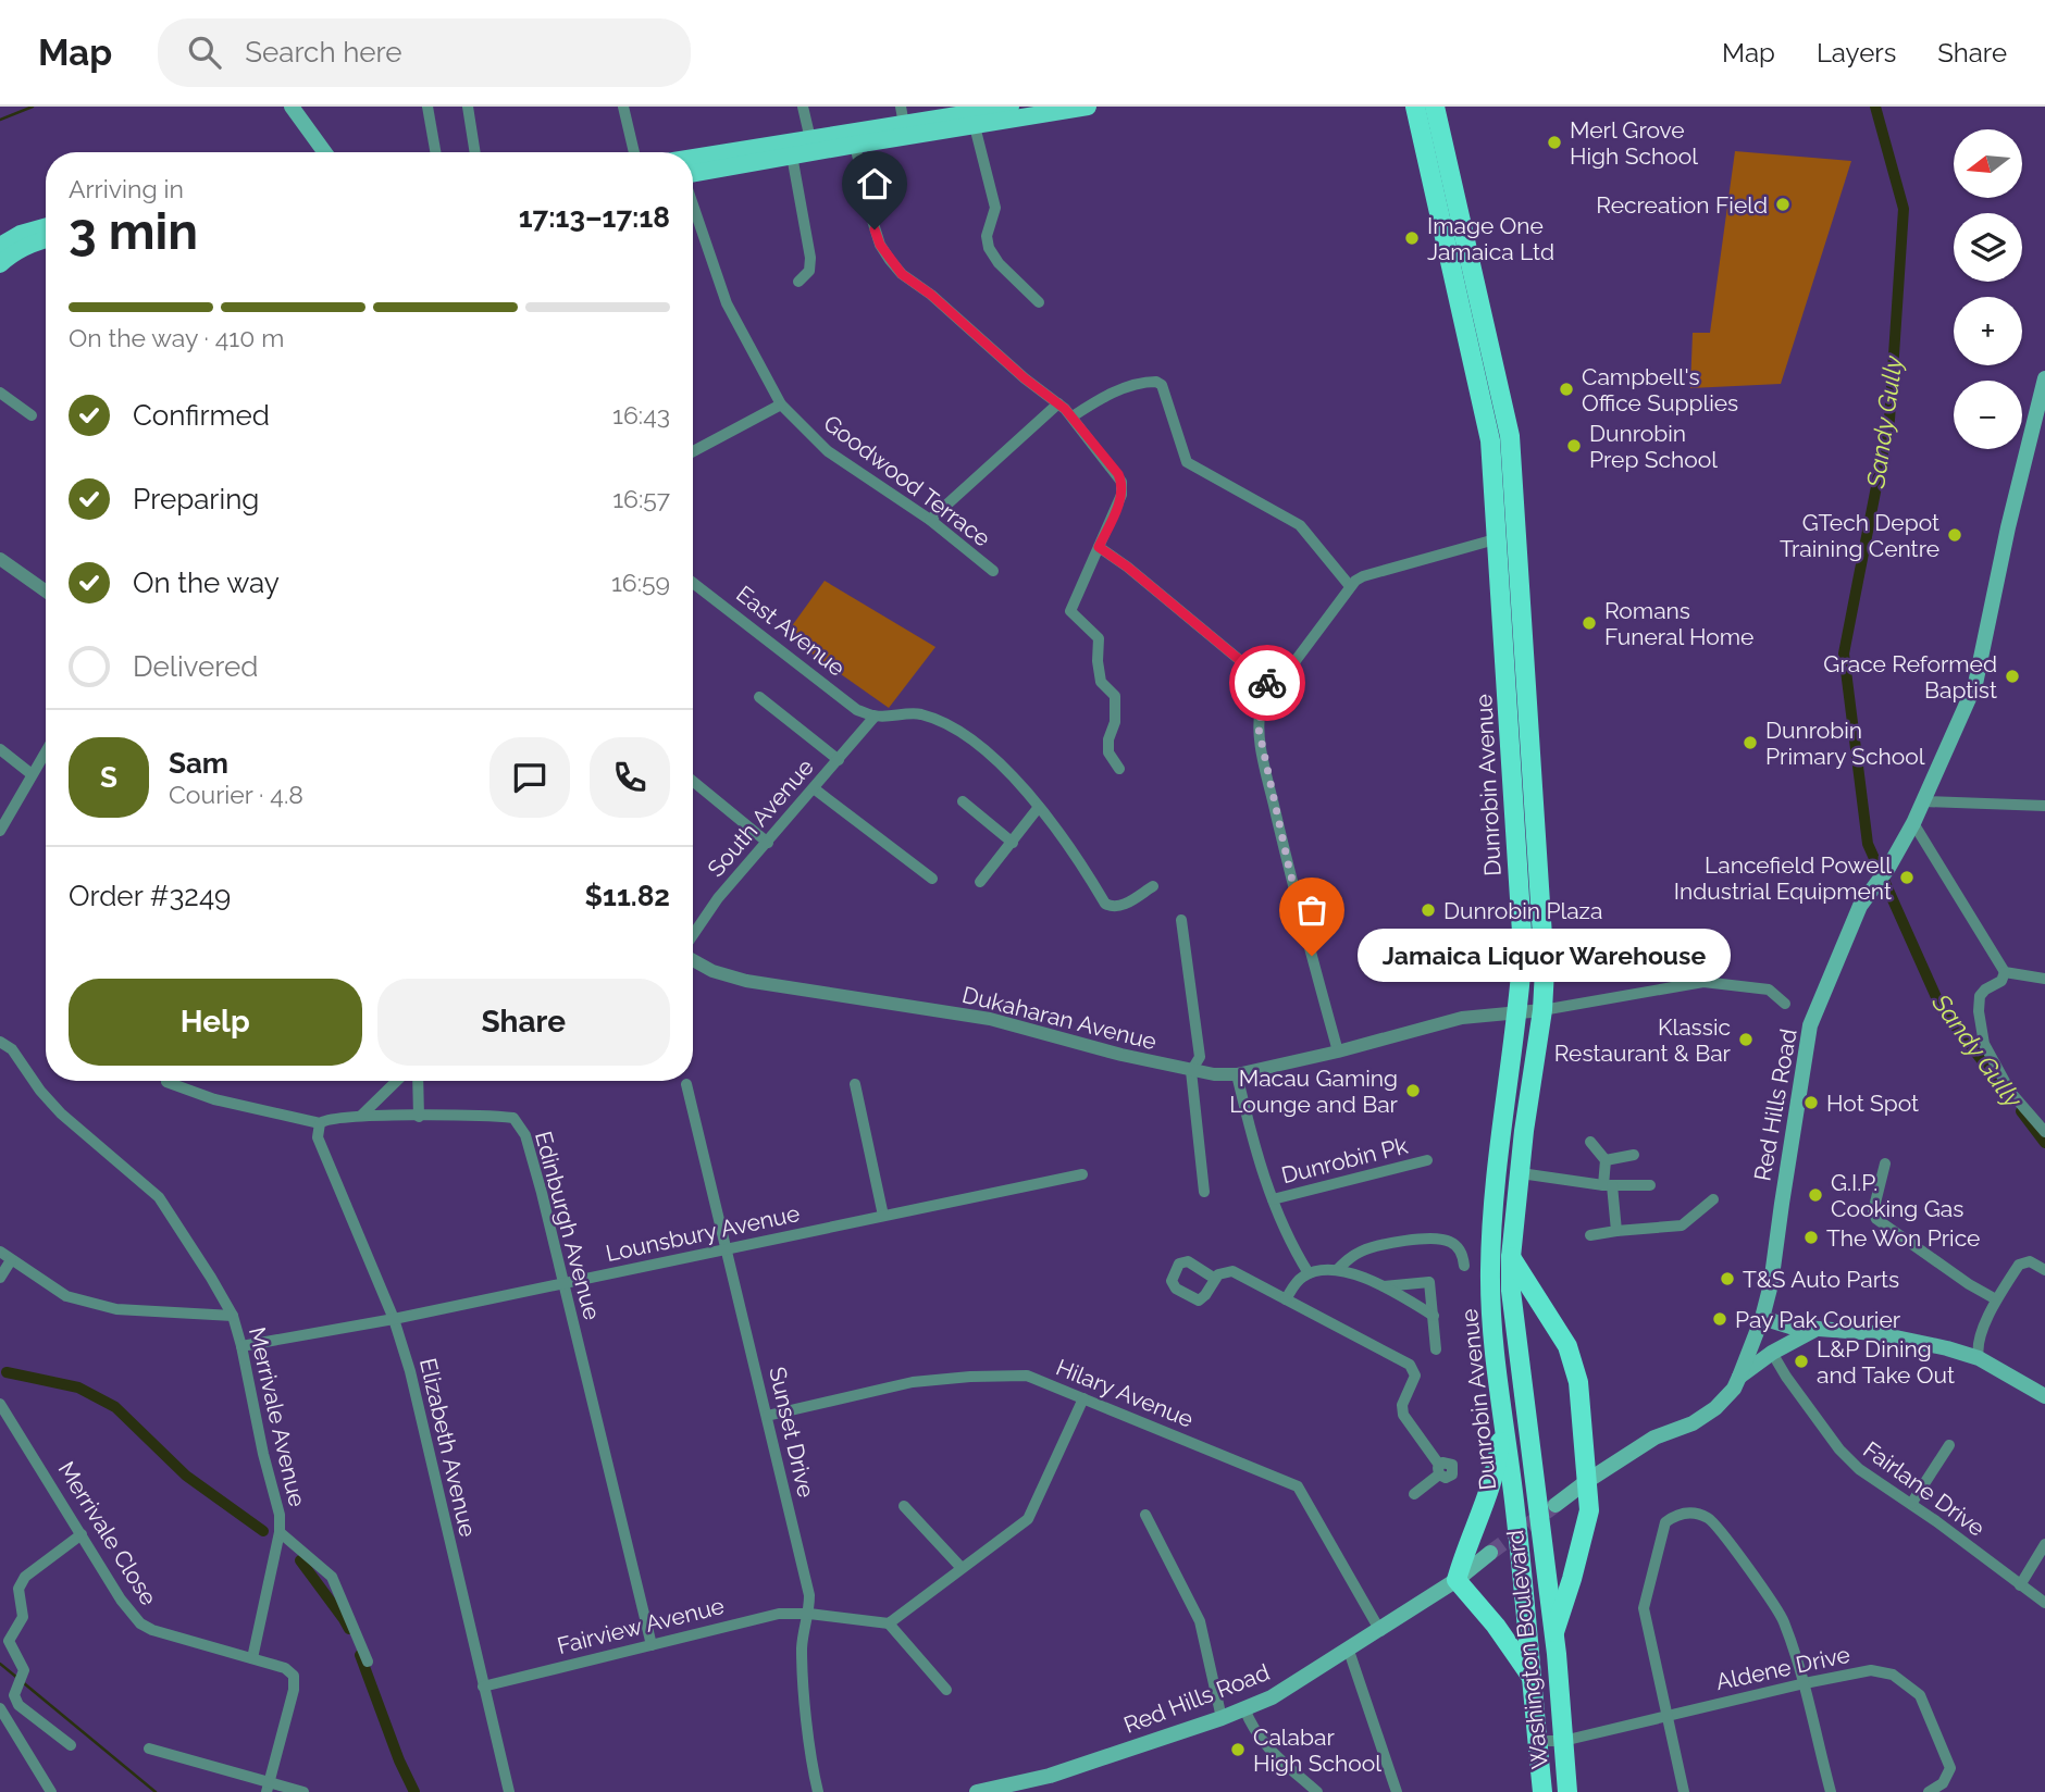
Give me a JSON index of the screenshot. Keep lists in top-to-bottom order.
{
  "streets": {
    "highway": ["Dunrobin Avenue", "Washington Boulevard"],
    "main road": ["Red Hills Road"],
    "street": [
      "Goodwood Terrace",
      "East Avenue",
      "South Avenue",
      "Dukaharan Avenue",
      "Dunrobin Pk",
      "Edinburgh Avenue",
      "Lounsbury Avenue",
      "Hilary Avenue",
      "Merrivale Avenue",
      "Sunset Drive",
      "Elizabeth Avenue",
      "Fairlane Drive",
      "Merrivale Close",
      "Fairview Avenue",
      "Aldene Drive"
    ]
  },
  "crossings": [
    ["East Avenue", "South Avenue"],
    ["Dunrobin Avenue", "Dukaharan Avenue"],
    ["Dunrobin Avenue", "Red Hills Road"],
    ["Dunrobin Avenue", "Washington Boulevard"],
    ["Red Hills Road", "Hilary Avenue"],
    ["Red Hills Road", "Washington Boulevard"],
    ["Edinburgh Avenue", "Lounsbury Avenue"],
    ["Edinburgh Avenue", "Elizabeth Avenue"],
    ["Edinburgh Avenue", "Fairview Avenue"],
    ["Lounsbury Avenue", "Merrivale Avenue"],
    ["Lounsbury Avenue", "Sunset Drive"],
    ["Lounsbury Avenue", "Elizabeth Avenue"],
    ["Hilary Avenue", "Sunset Drive"],
    ["Merrivale Avenue", "Merrivale Close"],
    ["Sunset Drive", "Fairview Avenue"],
    ["Elizabeth Avenue", "Fairview Avenue"],
    ["Washington Boulevard", "Aldene Drive"]
  ],
  "water": ["Sandy Gully"],
  "places": [
    "Merl Grove High School",
    "Recreation Field",
    "Image One Jamaica Ltd",
    "Campbell's Office Supplies",
    "Dunrobin Prep School",
    "GTech Depot Training Centre",
    "Romans Funeral Home",
    "Grace Reformed Baptist",
    "Dunrobin Primary School",
    "Lancefield Powell Industrial Equipment",
    "Dunrobin Plaza",
    "Jamaica Liquor Warehouse",
    "Klassic Restaurant & Bar",
    "Macau Gaming Lounge and Bar",
    "Hot Spot",
    "G.I.P. Cooking Gas",
    "The Won Price",
    "T&S Auto Parts",
    "Pay Pak Courier",
    "L&P Dining and Take Out",
    "Calabar High School"
  ],
  "north": "left",
  "page": {
    "header": "Map",
    "search": "Search here",
    "nav": ["Map", "Layers", "Share"],
    "map_buttons": ["+", "−"],
    "heading": ["3 min", "Arriving in", "17:13–17:18"],
    "panel": [
      "Sam",
      "Courier · 4.8",
      "Order #3249",
      "$11.82"
    ],
    "bar": "On the way · 410 m",
    "list": [
      ["Confirmed", "16:43"],
      ["Preparing", "16:57"],
      ["On the way", "16:59"],
      "Delivered"
    ],
    "round": "S",
    "bubble": "Jamaica Liquor Warehouse",
    "buttons": ["Help", "Share"]
  }
}
